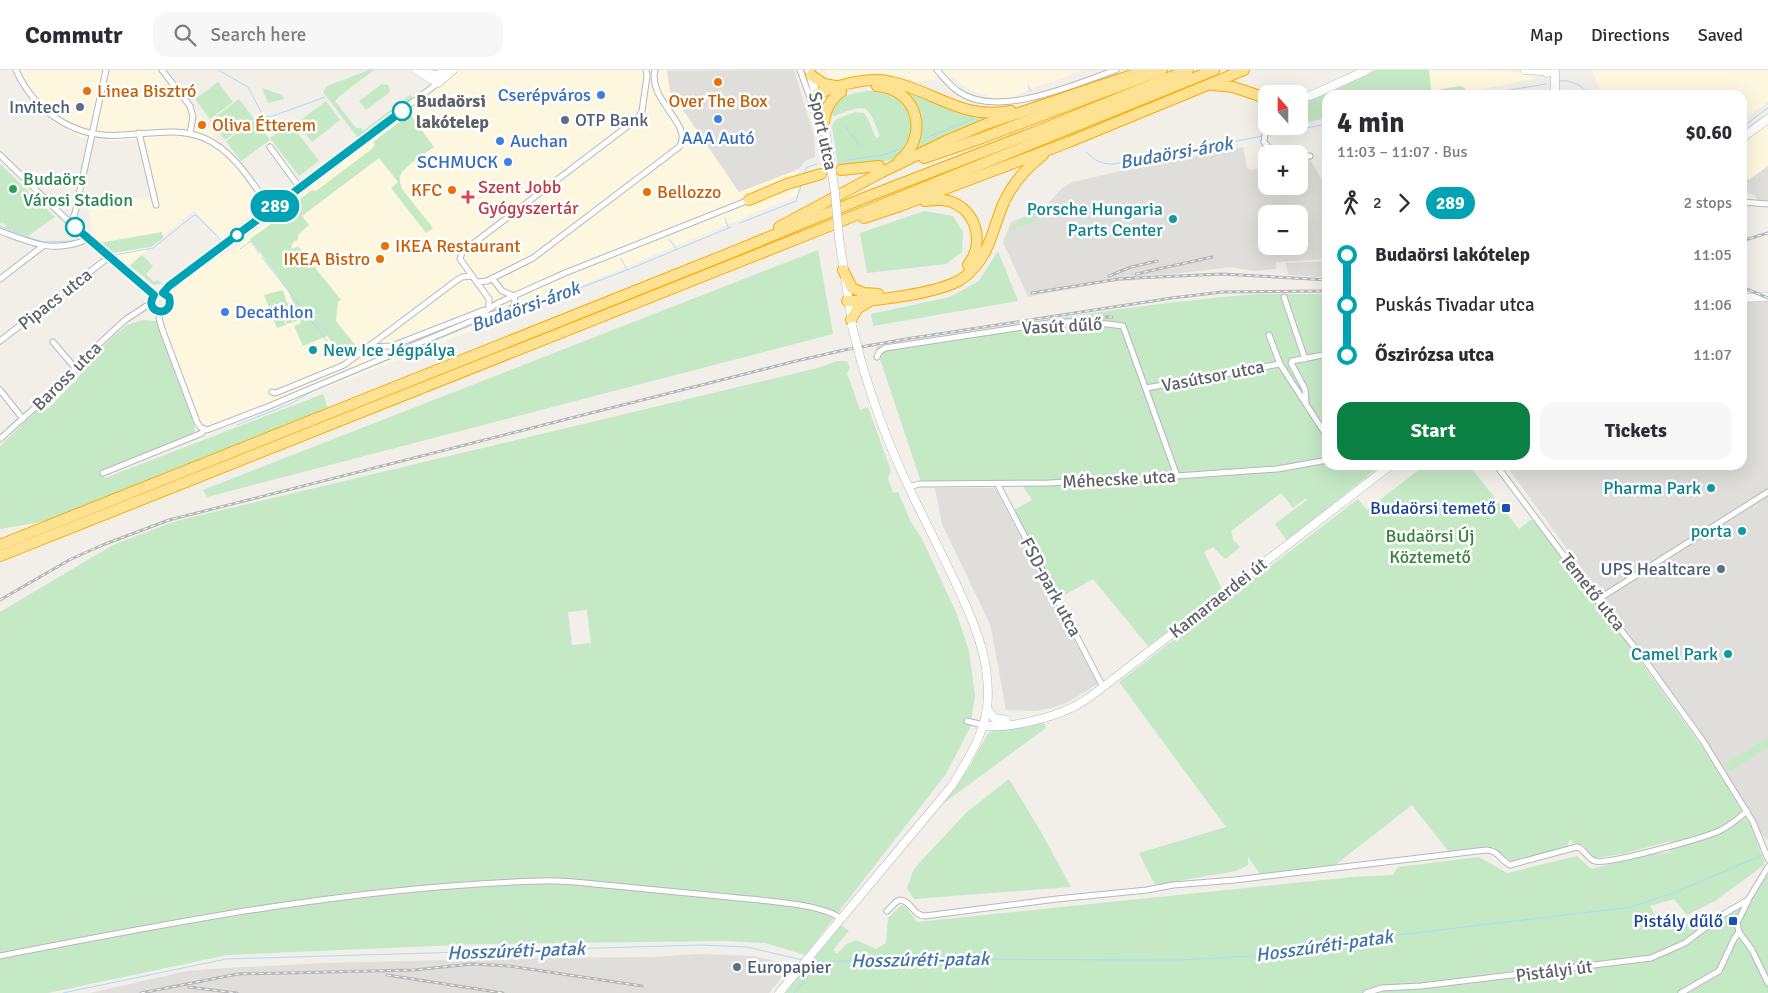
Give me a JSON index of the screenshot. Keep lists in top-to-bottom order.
{
  "streets": {
    "street": [
      "Sport utca",
      "Pipacs utca",
      "Vasút dűlő",
      "Baross utca",
      "Vasútsor utca",
      "Méhecske utca",
      "FSD-park utca",
      "Temető utca",
      "Kamaraerdei út",
      "Pistályi út"
    ]
  },
  "crossings": [
    ["Sport utca", "Méhecske utca"],
    ["Sport utca", "Kamaraerdei út"],
    ["Vasút dűlő", "Vasútsor utca"],
    ["Vasút dűlő", "Méhecske utca"],
    ["FSD-park utca", "Kamaraerdei út"]
  ],
  "water": ["Budaörsi-árok", "Hosszúréti-patak"],
  "parks": ["Budaörsi Új Köztemető"],
  "places": {
    "other": [
      "Over The Box",
      "Linea Bisztró",
      "Cserépváros",
      "Invitech",
      "Budaörsi lakótelep",
      "AAA Autó",
      "OTP Bank",
      "Oliva Étterem",
      "Auchan",
      "SCHMUCK",
      "Budaörs Városi Stadion",
      "KFC",
      "Bellozzo",
      "Porsche Hungaria Parts Center",
      "IKEA Restaurant",
      "IKEA Bistro",
      "Decathlon",
      "New Ice Jégpálya",
      "Pharma Park",
      "porta",
      "UPS Healtcare",
      "Camel Park",
      "Europapier"
    ],
    "health": ["Szent Jobb Gyógyszertár"],
    "transit": ["Budaörsi temető", "Pistály dűlő"]
  },
  "lines": ["bus line 289"],
  "north": "top",
  "page": {
    "header": "Commutr",
    "search": "Search here",
    "nav": ["Map", "Directions", "Saved"],
    "on_map": "289",
    "map_buttons": ["+", "−"],
    "heading": ["4 min", "11:03 – 11:07 · Bus", "$0.60"],
    "legs": ["2", "289", "2 stops"],
    "list": [
      {
        "name": "Budaörsi lakótelep",
        "value": "11:05"
      },
      {
        "name": "Puskás Tivadar utca",
        "value": "11:06"
      },
      {
        "name": "Őszirózsa utca",
        "value": "11:07"
      }
    ],
    "buttons": ["Start", "Tickets"]
  }
}
